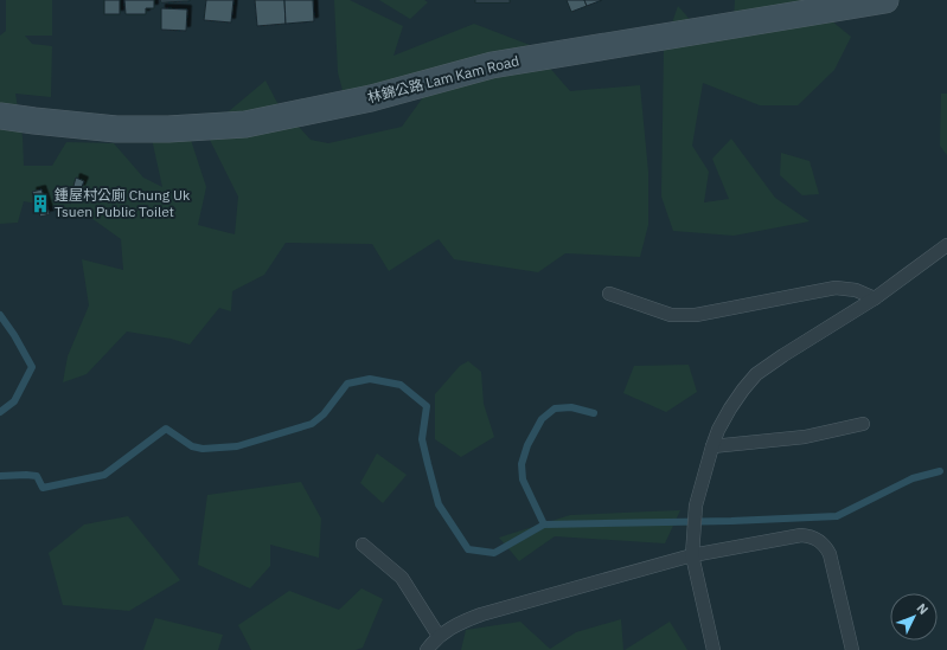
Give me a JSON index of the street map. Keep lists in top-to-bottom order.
{
  "streets": {
    "main road": ["林錦公路 Lam Kam Road"]
  },
  "places": {
    "building": ["鍾屋村公廁 Chung Uk Tsuen Public Toilet"]
  },
  "north": "top right"
}
